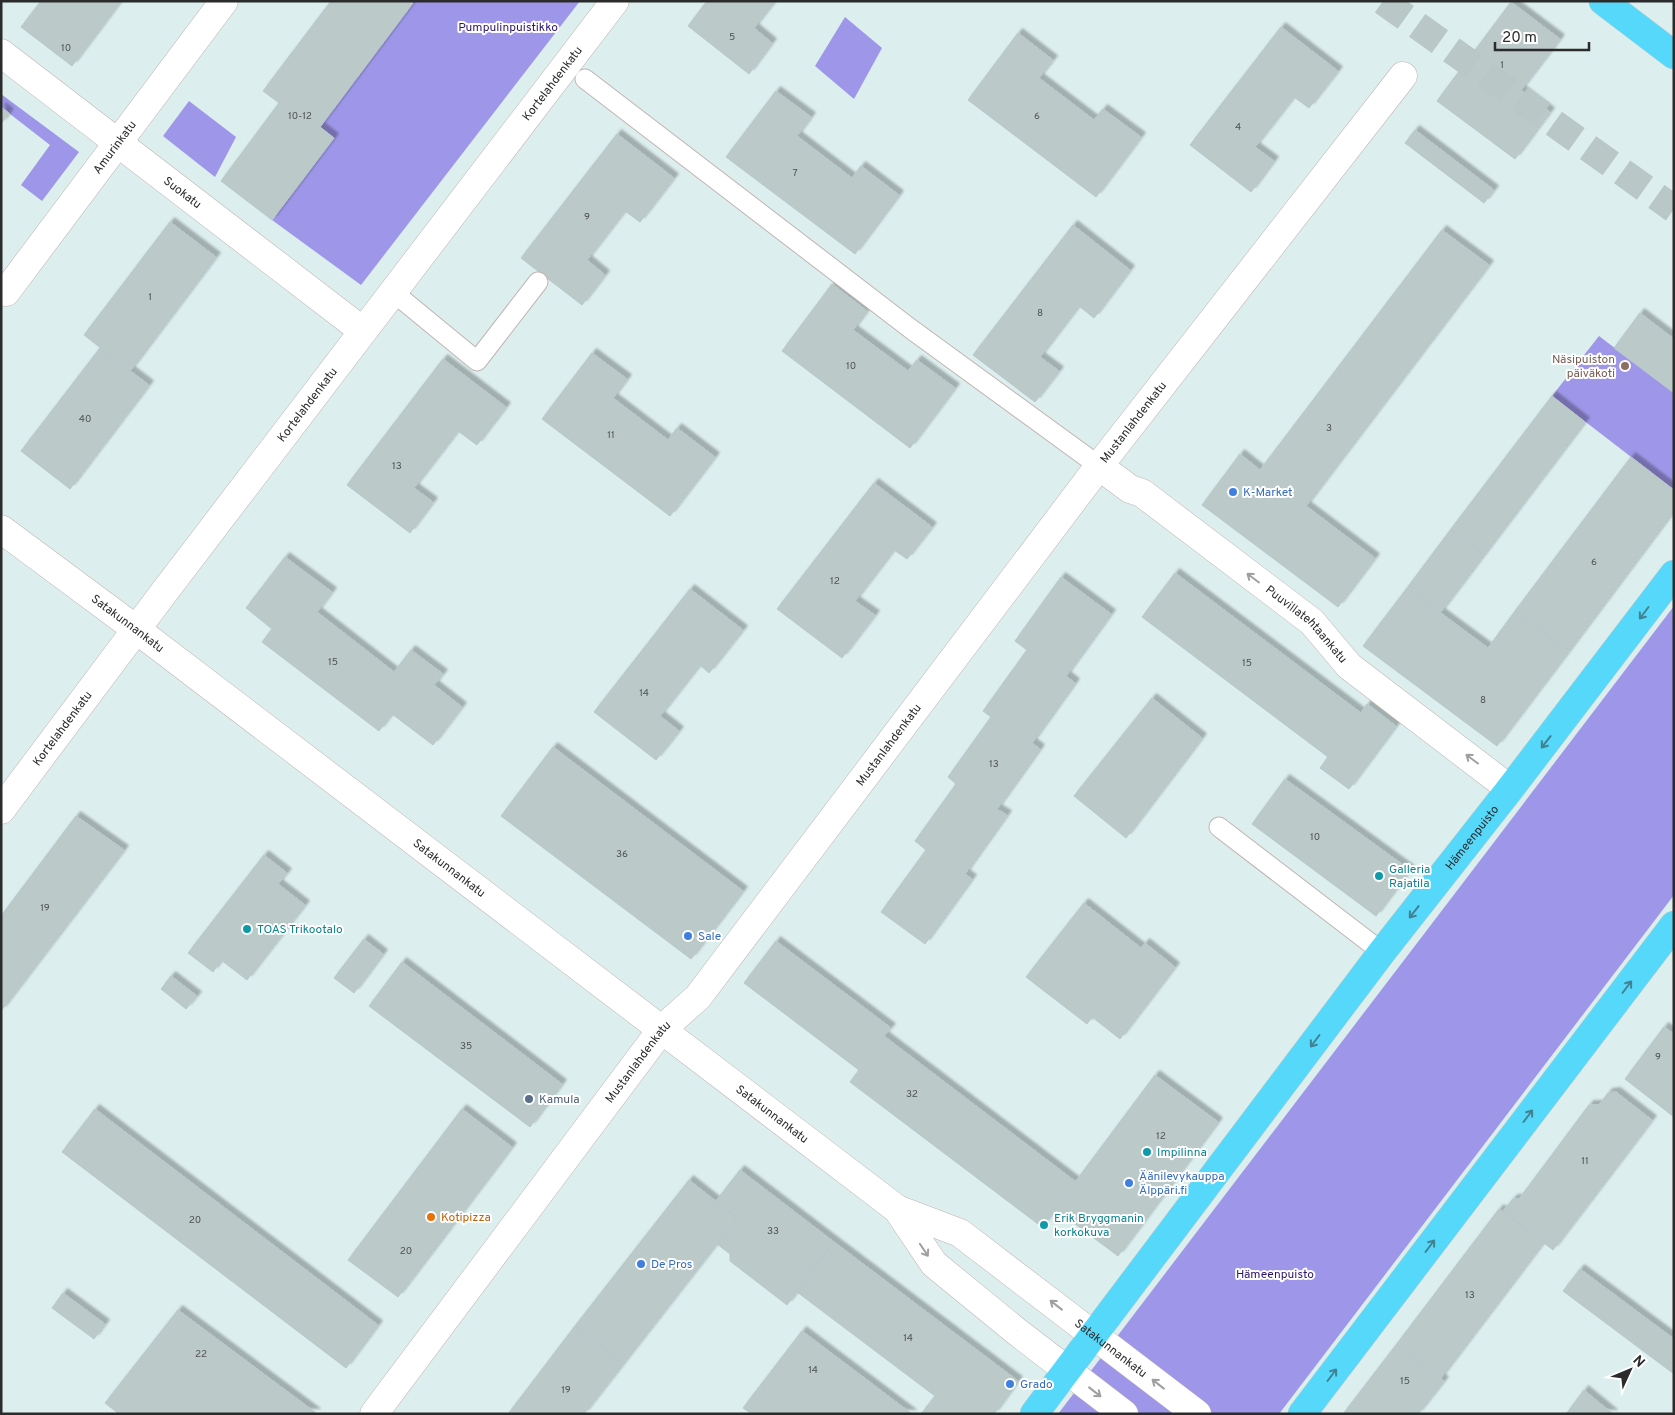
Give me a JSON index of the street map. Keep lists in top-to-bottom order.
{
  "streets": {
    "main road": ["Hämeenpuisto"],
    "street": [
      "Kortelahdenkatu",
      "Amurinkatu",
      "Suokatu",
      "Mustanlahdenkatu",
      "Satakunnankatu",
      "Puuvillatehtaankatu"
    ]
  },
  "crossings": [
    ["Kortelahdenkatu", "Suokatu"],
    ["Kortelahdenkatu", "Satakunnankatu"],
    ["Amurinkatu", "Suokatu"],
    ["Mustanlahdenkatu", "Satakunnankatu"],
    ["Mustanlahdenkatu", "Puuvillatehtaankatu"],
    ["Satakunnankatu", "Hämeenpuisto"],
    ["Puuvillatehtaankatu", "Hämeenpuisto"]
  ],
  "one_way": ["Puuvillatehtaankatu"],
  "parks": ["Pumpulinpuistikko", "Hämeenpuisto"],
  "places": [
    "Näsipuiston päiväkoti",
    "K-Market",
    "Galleria Rajatila",
    "TOAS Trikootalo",
    "Sale",
    "Kamula",
    "Impilinna",
    "Äänilevykauppa Älppäri.fi",
    "Kotipizza",
    "Erik Bryggmanin korkokuva",
    "De Pros",
    "Grado"
  ],
  "house_numbers": [
    "5",
    "10",
    "1",
    "10-12",
    "6",
    "4",
    "7",
    "9",
    "1",
    "8",
    "10",
    "40",
    "3",
    "11",
    "13",
    "6",
    "12",
    "15",
    "15",
    "14",
    "8",
    "13",
    "10",
    "36",
    "19",
    "35",
    "9",
    "32",
    "12",
    "11",
    "20",
    "33",
    "20",
    "13",
    "14",
    "22",
    "14",
    "15",
    "19"
  ],
  "scale_bar": "20 m",
  "north": "top right"
}
